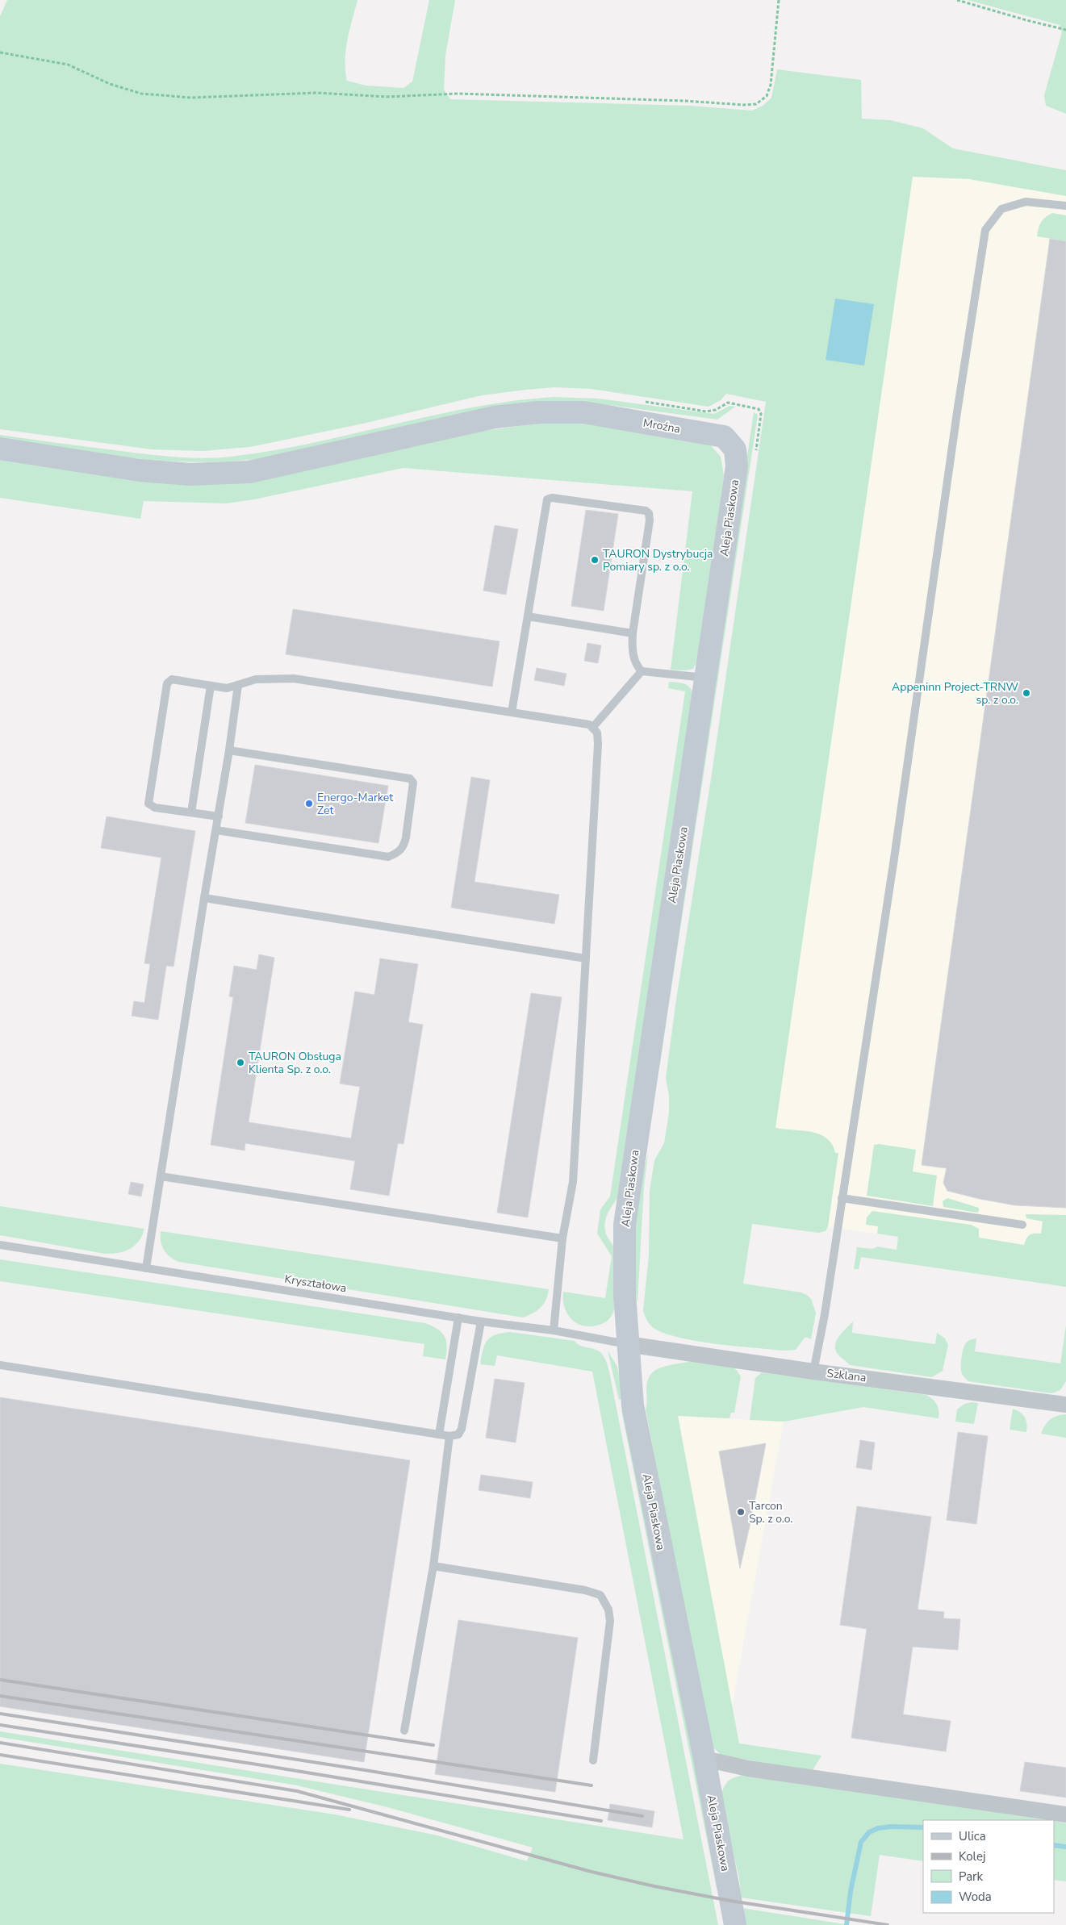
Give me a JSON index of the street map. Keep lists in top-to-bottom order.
{
  "streets": {
    "main road": ["Mroźna", "Aleja Piaskowa"],
    "street": ["Szklana"],
    "lane": ["Kryształowa"]
  },
  "crossings": [
    ["Mroźna", "Aleja Piaskowa"],
    ["Aleja Piaskowa", "Kryształowa"],
    ["Aleja Piaskowa", "Szklana"],
    ["Kryształowa", "Szklana"]
  ],
  "places": [
    "TAURON Dystrybucja Pomiary sp. z o.o.",
    "Appeninn Project-TRNW sp. z o.o.",
    "Energo-Market Zet",
    "TAURON Obsługa Klienta Sp. z o.o.",
    "Tarcon Sp. z o.o."
  ],
  "legend": [
    "Ulica",
    "Kolej",
    "Park",
    "Woda"
  ]
}
